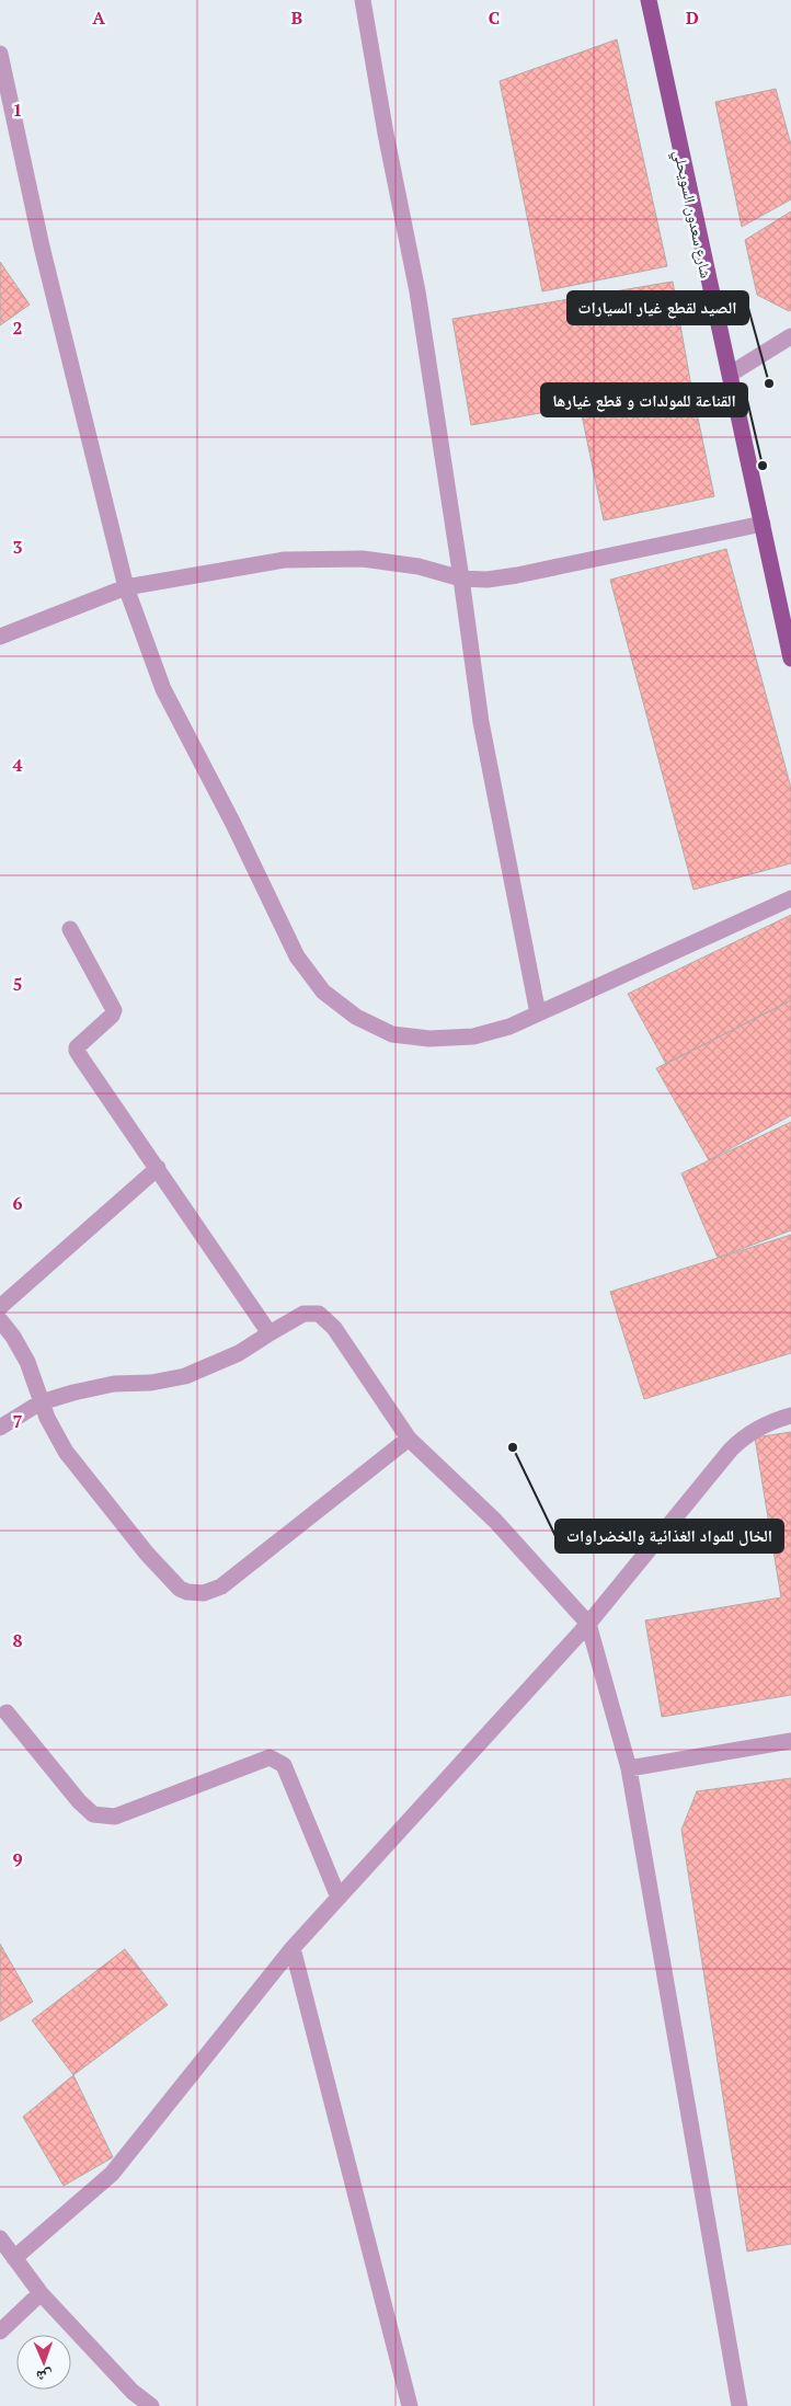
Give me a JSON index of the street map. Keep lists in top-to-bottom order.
{
  "streets": {
    "main road": ["شارع سعدون السويحلي"]
  },
  "places": ["الصيد لقطع غيار السيارات", "القناعة للمولدات و قطع غيارها", "الخال للمواد الغذائية والخضراوات"],
  "north": "bottom",
  "grid": {
    "columns": [
      "A",
      "B",
      "C",
      "D"
    ],
    "rows": [
      "1",
      "2",
      "3",
      "4",
      "5",
      "6",
      "7",
      "8",
      "9"
    ]
  }
}
